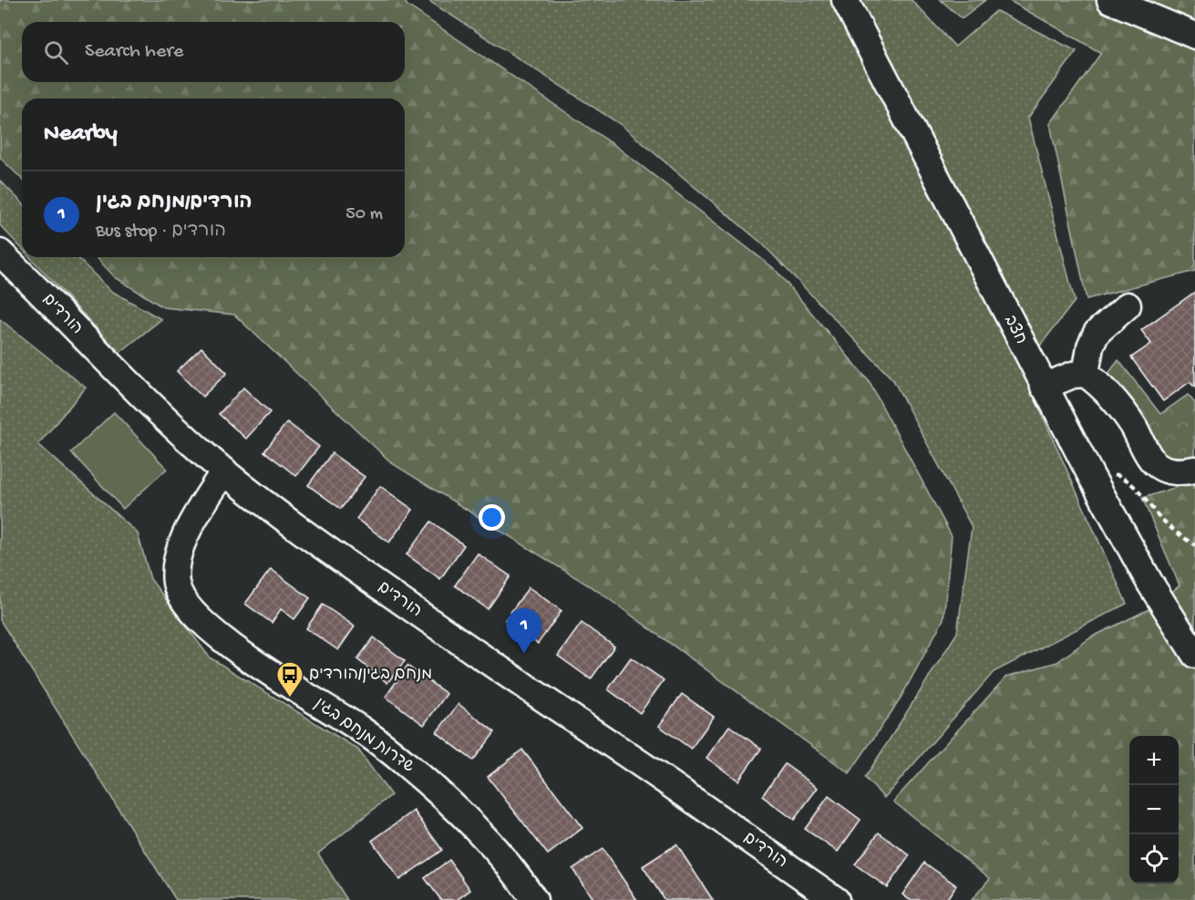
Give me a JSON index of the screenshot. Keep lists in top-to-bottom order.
{
  "streets": {
    "street": ["הורדים", "חצב", "שדרות מנחם בגין"]
  },
  "crossings": [
    ["הורדים", "שדרות מנחם בגין"]
  ],
  "places": {
    "bus stop": ["מנחם בגין/הורדים"]
  },
  "page": {
    "search": "Search here",
    "heading": "Nearby",
    "list": [
      {
        "mark": "1",
        "name": "הורדים/מנחם בגין",
        "note": "Bus stop · הורדים",
        "value": "50 m"
      }
    ],
    "pins": "1",
    "map_buttons": ["+", "−"]
  }
}
